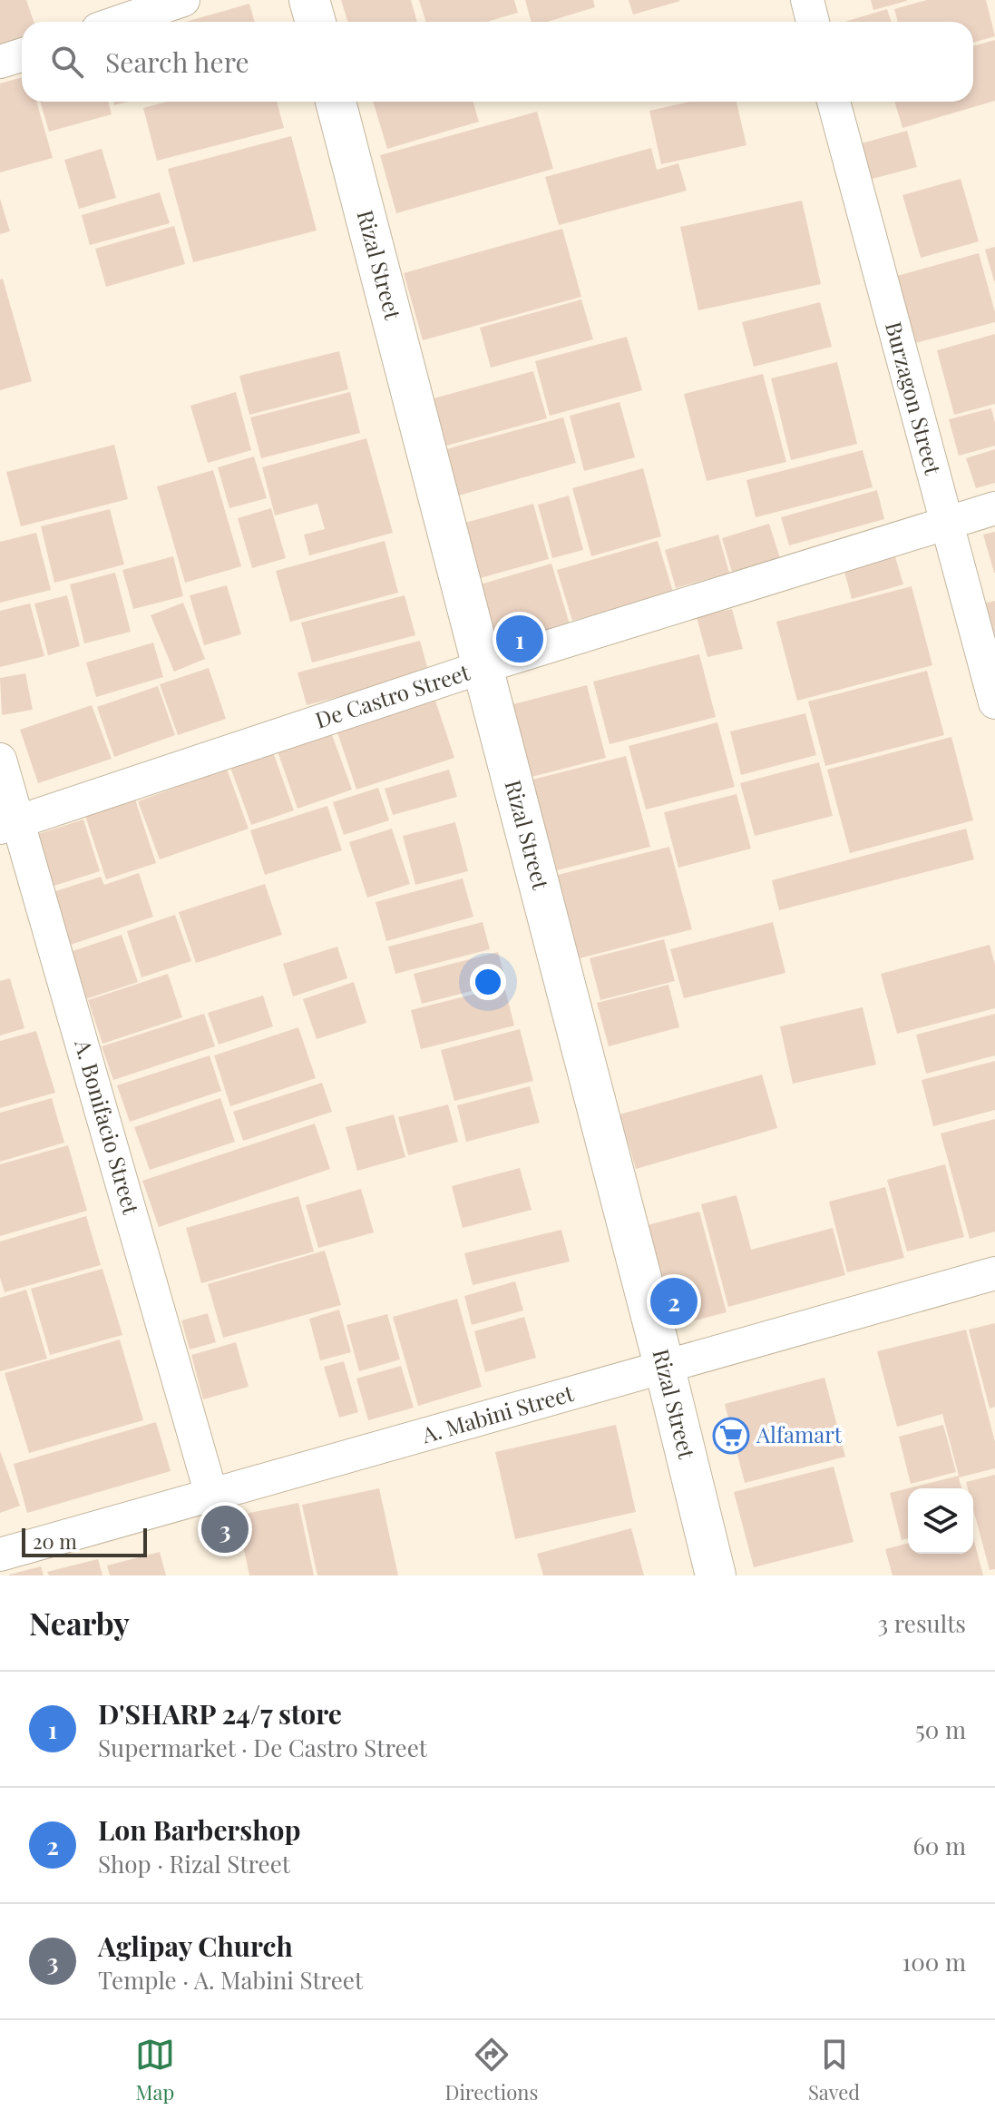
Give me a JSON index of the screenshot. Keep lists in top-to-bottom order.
{
  "streets": {
    "main road": ["Rizal Street"],
    "street": [
      "Burzagon Street",
      "De Castro Street",
      "A. Bonifacio Street",
      "A. Mabini Street"
    ]
  },
  "crossings": [
    ["Rizal Street", "De Castro Street"],
    ["Rizal Street", "A. Mabini Street"],
    ["Burzagon Street", "De Castro Street"],
    ["De Castro Street", "A. Bonifacio Street"],
    ["A. Bonifacio Street", "A. Mabini Street"]
  ],
  "places": {
    "supermarket": ["Alfamart"]
  },
  "scale_bar": "20 m",
  "page": {
    "search": "Search here",
    "pins": ["1", "2", "3"],
    "scale": "20 m",
    "heading": ["Nearby", "3 results"],
    "list": [
      {
        "mark": "1",
        "name": "D'SHARP 24/7 store",
        "note": "Supermarket · De Castro Street",
        "value": "50 m"
      },
      {
        "mark": "2",
        "name": "Lon Barbershop",
        "note": "Shop · Rizal Street",
        "value": "60 m"
      },
      {
        "mark": "3",
        "name": "Aglipay Church",
        "note": "Temple · A. Mabini Street",
        "value": "100 m"
      }
    ],
    "nav": ["Map", "Directions", "Saved"]
  }
}
